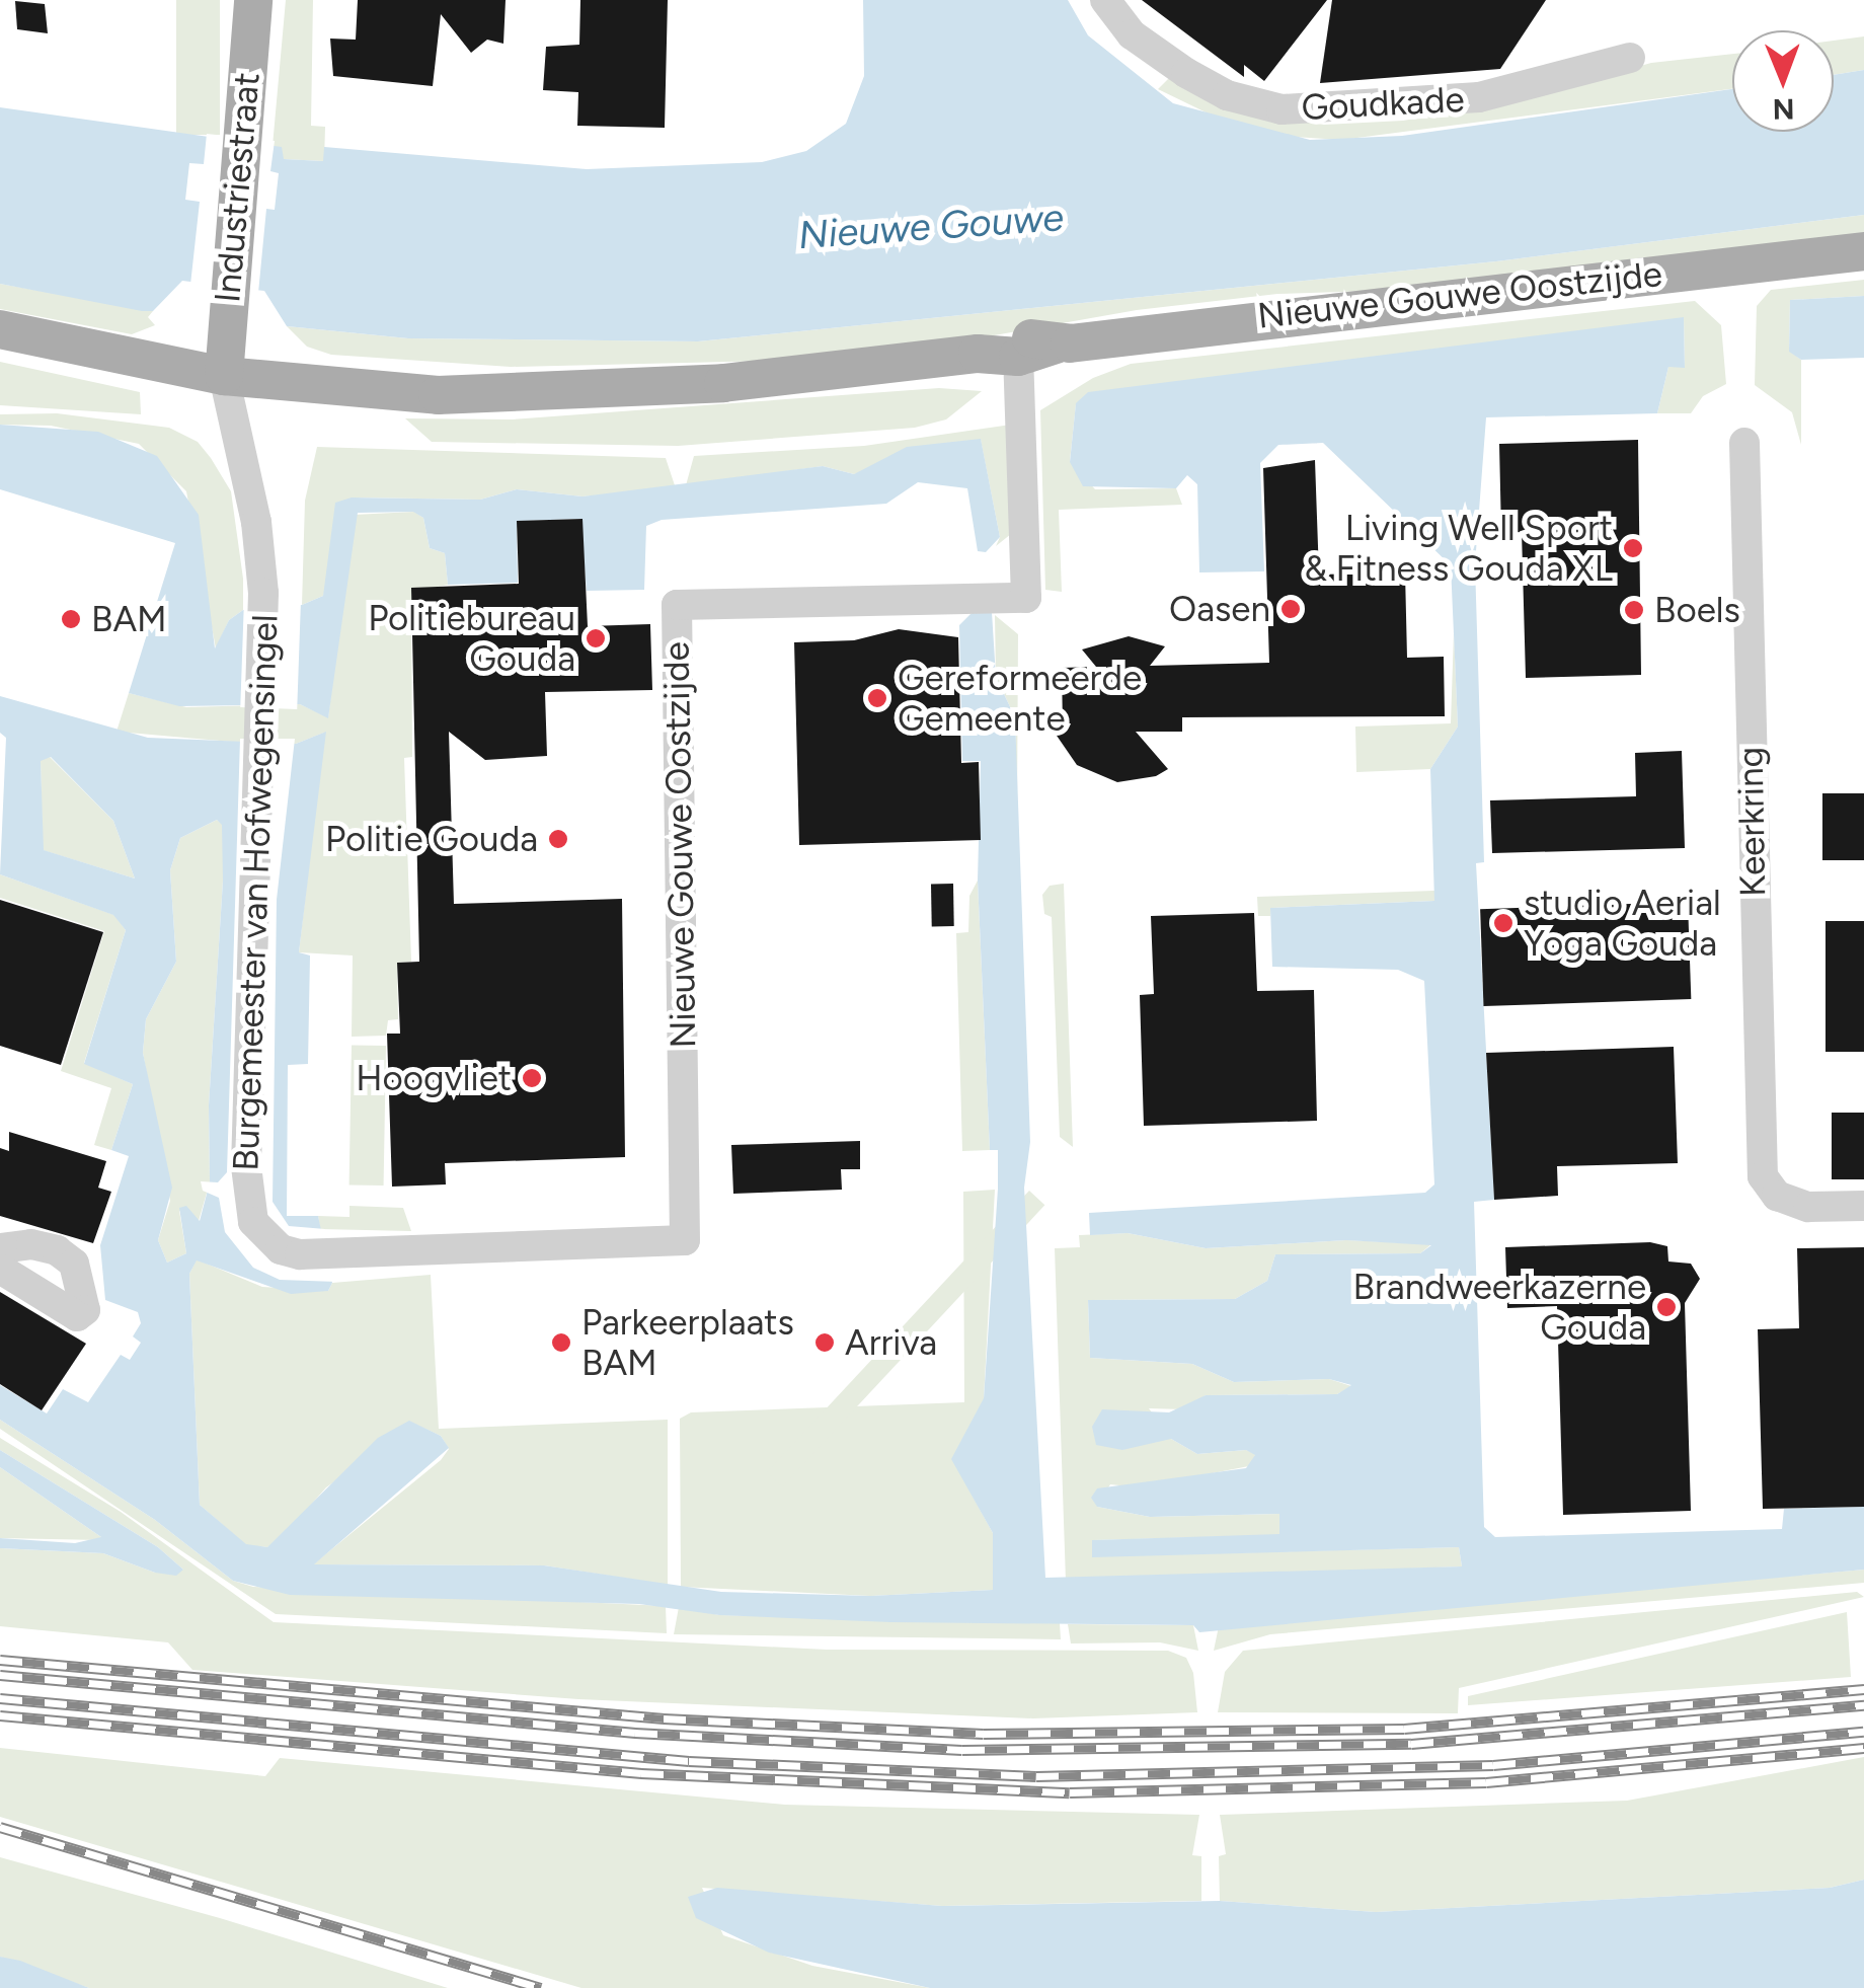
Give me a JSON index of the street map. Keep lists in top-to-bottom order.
{
  "streets": {
    "main road": ["Industriestraat", "Nieuwe Gouwe Oostzijde"],
    "street": ["Goudkade", "Keerkring", "Burgemeester van Hofwegensingel"]
  },
  "crossings": [
    ["Industriestraat", "Nieuwe Gouwe Oostzijde"],
    ["Industriestraat", "Burgemeester van Hofwegensingel"],
    ["Nieuwe Gouwe Oostzijde", "Burgemeester van Hofwegensingel"]
  ],
  "water": ["Nieuwe Gouwe"],
  "places": [
    "Living Well Sport & Fitness Gouda XL",
    "Oasen",
    "Boels",
    "BAM",
    "Politiebureau Gouda",
    "Gereformeerde Gemeente",
    "Politie Gouda",
    "studio Aerial Yoga Gouda",
    "Hoogvliet",
    "Brandweerkazerne Gouda",
    "Parkeerplaats BAM",
    "Arriva"
  ],
  "north": "bottom"
}
